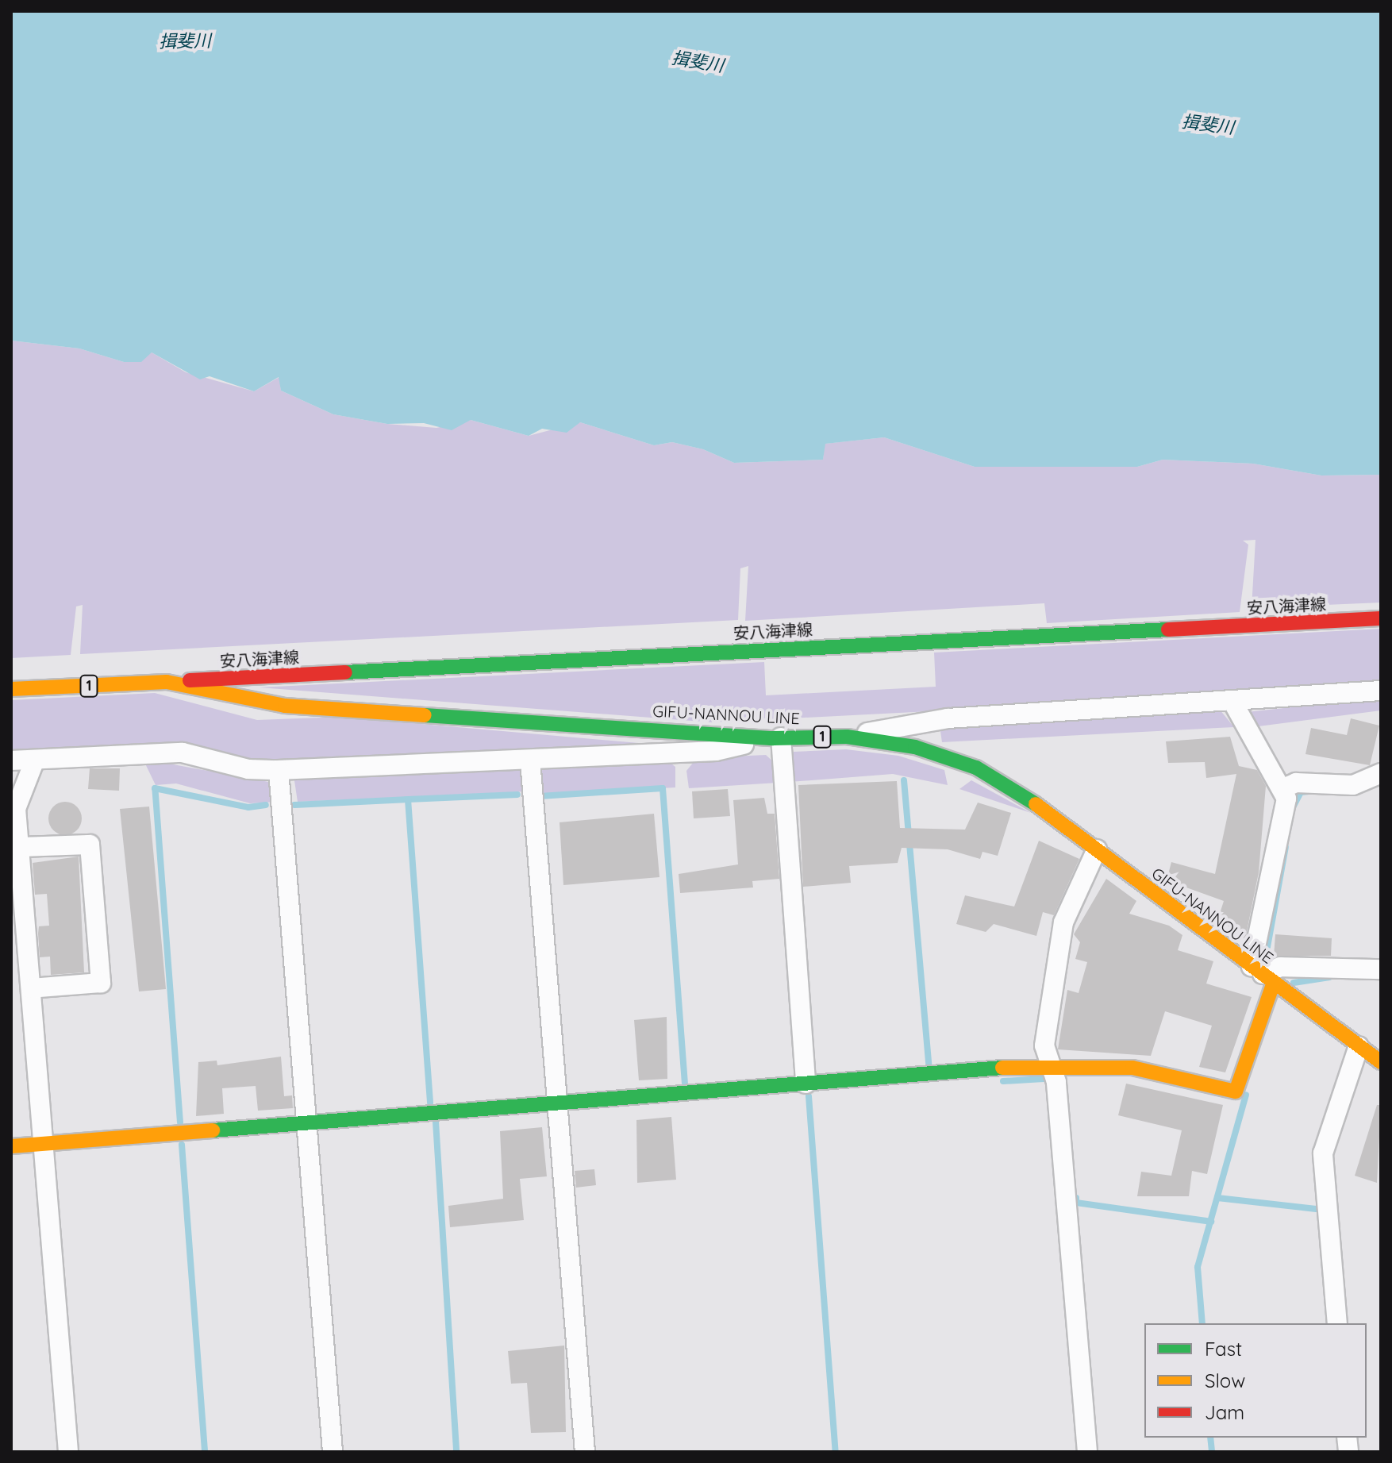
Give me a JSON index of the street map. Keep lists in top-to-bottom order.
{
  "streets": {
    "main road": ["安八海津線", "1", "GIFU-NANNOU LINE"]
  },
  "crossings": [
    ["安八海津線", "GIFU-NANNOU LINE"]
  ],
  "water": ["揖斐川"],
  "legend": ["Fast", "Slow", "Jam"]
}
